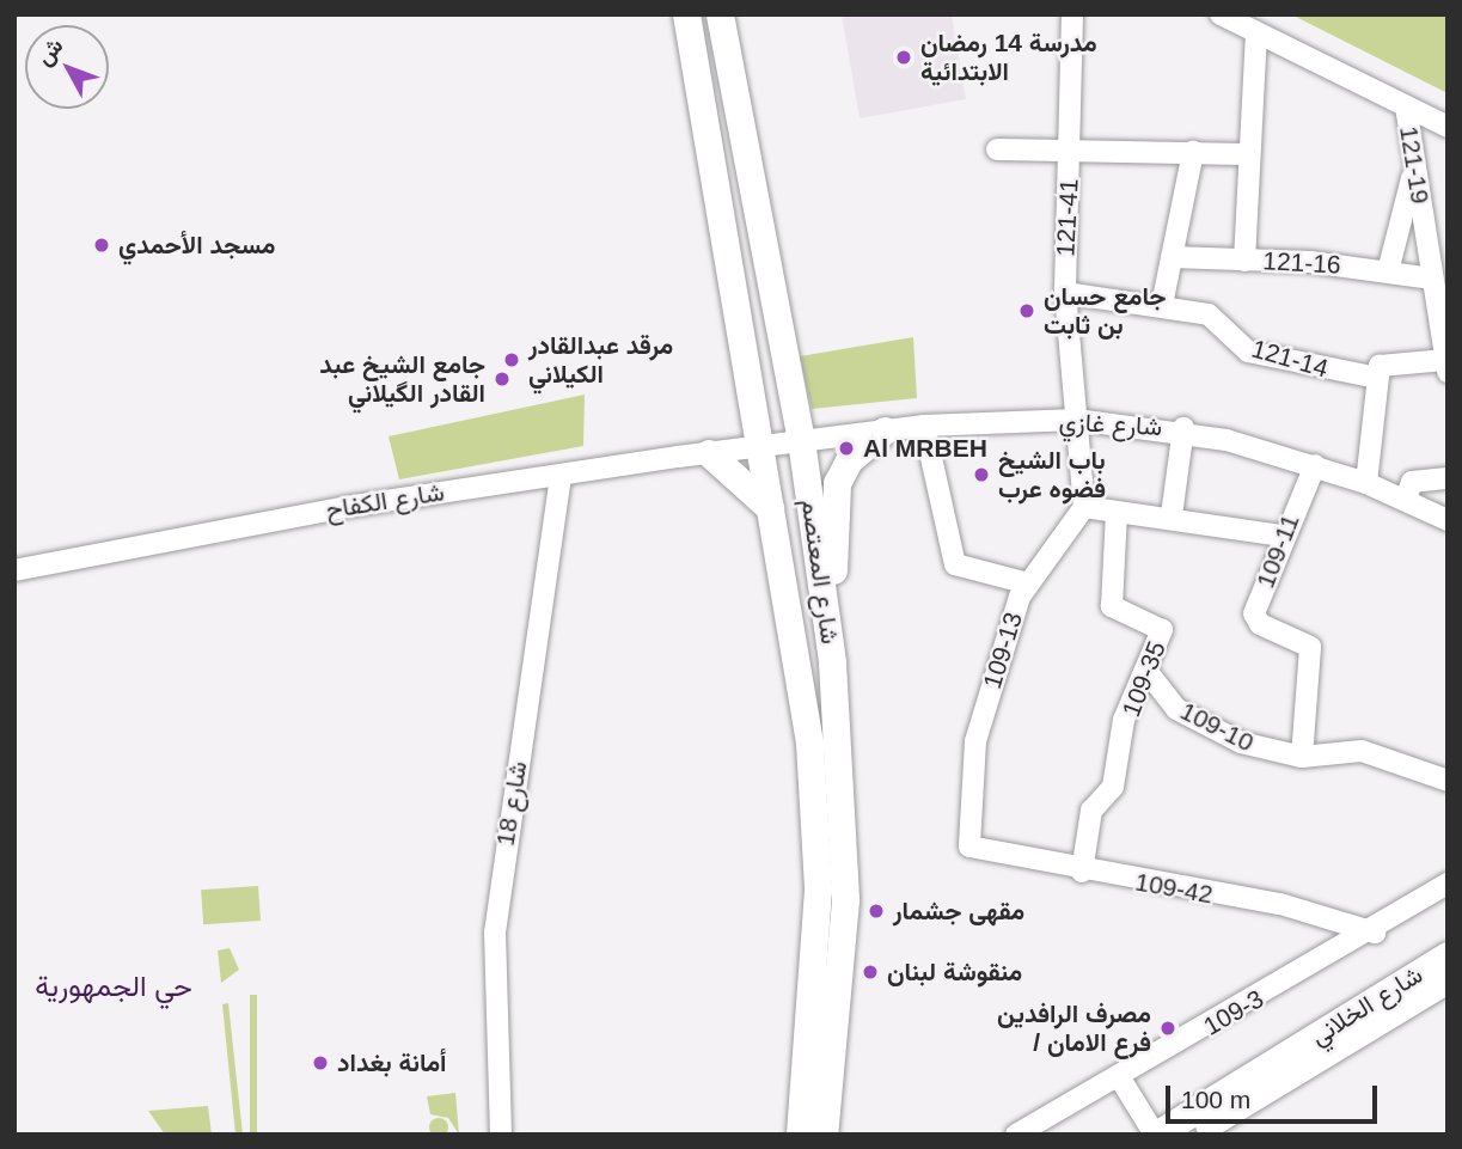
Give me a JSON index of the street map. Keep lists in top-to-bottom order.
{
  "streets": {
    "main road": ["شارع المعتصم", "شارع الخلاني"],
    "street": [
      "121-19",
      "121-41",
      "121-16",
      "121-14",
      "شارع غازي",
      "شارع الكفاح",
      "109-11",
      "109-13",
      "109-35",
      "109-10",
      "شارع 18",
      "109-42",
      "109-3"
    ]
  },
  "crossings": [
    ["121-19", "121-16"],
    ["121-41", "121-14"],
    ["121-41", "شارع غازي"],
    ["شارع غازي", "شارع الكفاح"],
    ["شارع غازي", "109-11"],
    ["شارع غازي", "شارع المعتصم"],
    ["شارع الكفاح", "شارع المعتصم"],
    ["شارع الكفاح", "شارع 18"],
    ["109-11", "109-10"],
    ["109-13", "109-42"],
    ["109-35", "109-10"],
    ["109-35", "109-42"],
    ["109-42", "109-3"]
  ],
  "districts": ["حي الجمهورية"],
  "places": [
    "مدرسة 14 رمضان الابتدائية",
    "مسجد الأحمدي",
    "جامع حسان بن ثابت",
    "مرقد عبدالقادر الكيلاني",
    "جامع الشيخ عبد القادر الگيلاني",
    "Al MRBEH",
    "باب الشيخ فضوه عرب",
    "مقهى جشمار",
    "منقوشة لبنان",
    "مصرف الرافدين / فرع الامان",
    "أمانة بغداد"
  ],
  "scale_bar": "100 m",
  "north": "top left"
}
